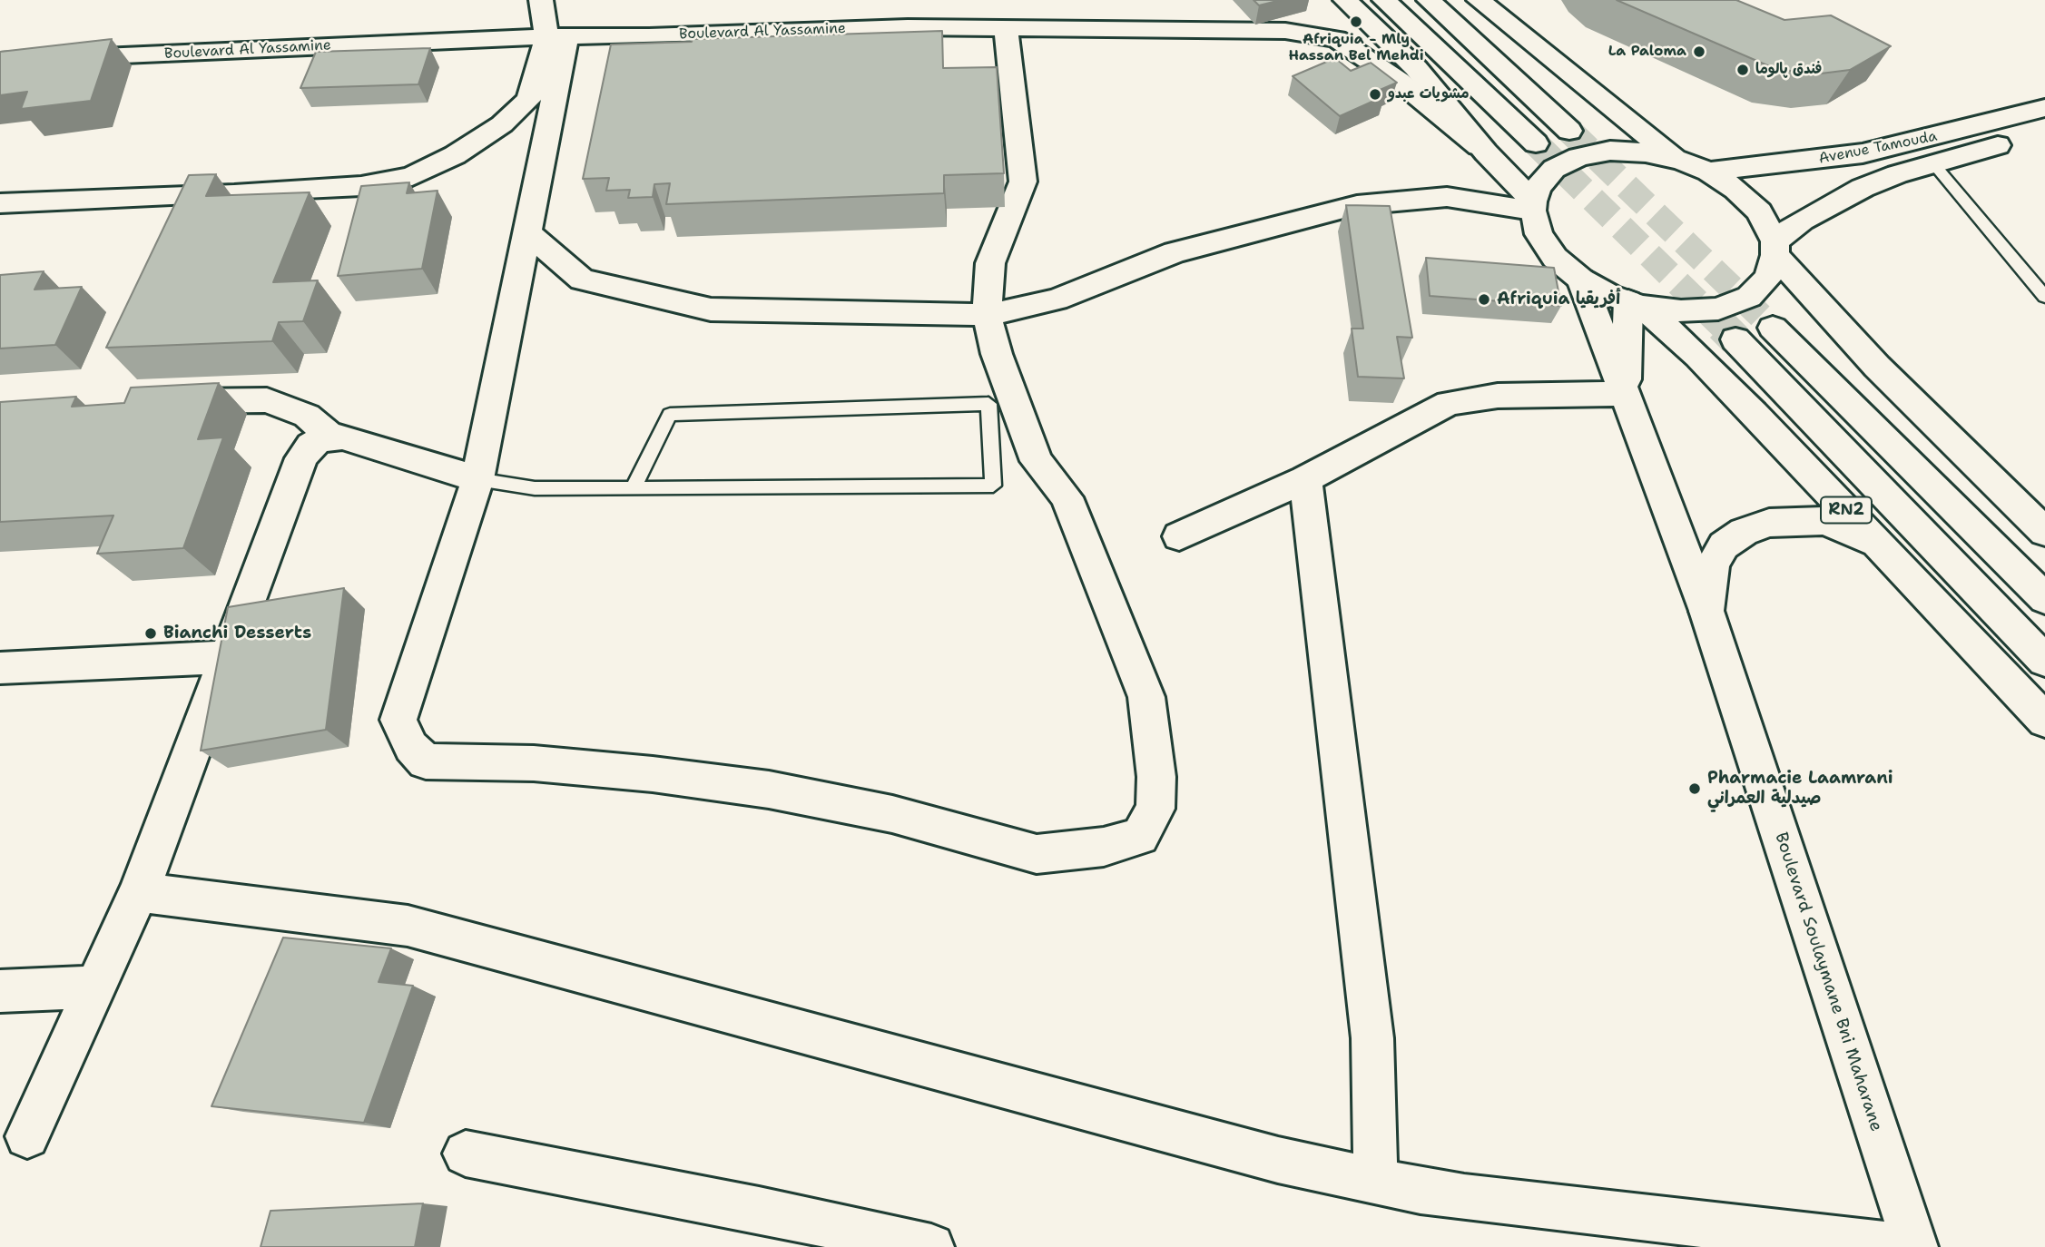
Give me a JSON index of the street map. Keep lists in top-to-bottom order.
{
  "streets": {
    "main road": [
      "Boulevard Al Yassamine",
      "Avenue Tamouda",
      "RN2",
      "Boulevard Soulaymane Bni Maharane"
    ]
  },
  "crossings": [
    ["Avenue Tamouda", "RN2"],
    ["Avenue Tamouda", "Boulevard Soulaymane Bni Maharane"],
    ["RN2", "Boulevard Soulaymane Bni Maharane"]
  ],
  "places": [
    "Afriquia - Mly Hassan Bel Mehdi",
    "La Paloma",
    "فندق پالوما",
    "مشويات عبدو",
    "Afriquia أفريقيا",
    "Bianchi Desserts",
    "Pharmacie Laamrani صيدلية العمراني"
  ]
}
